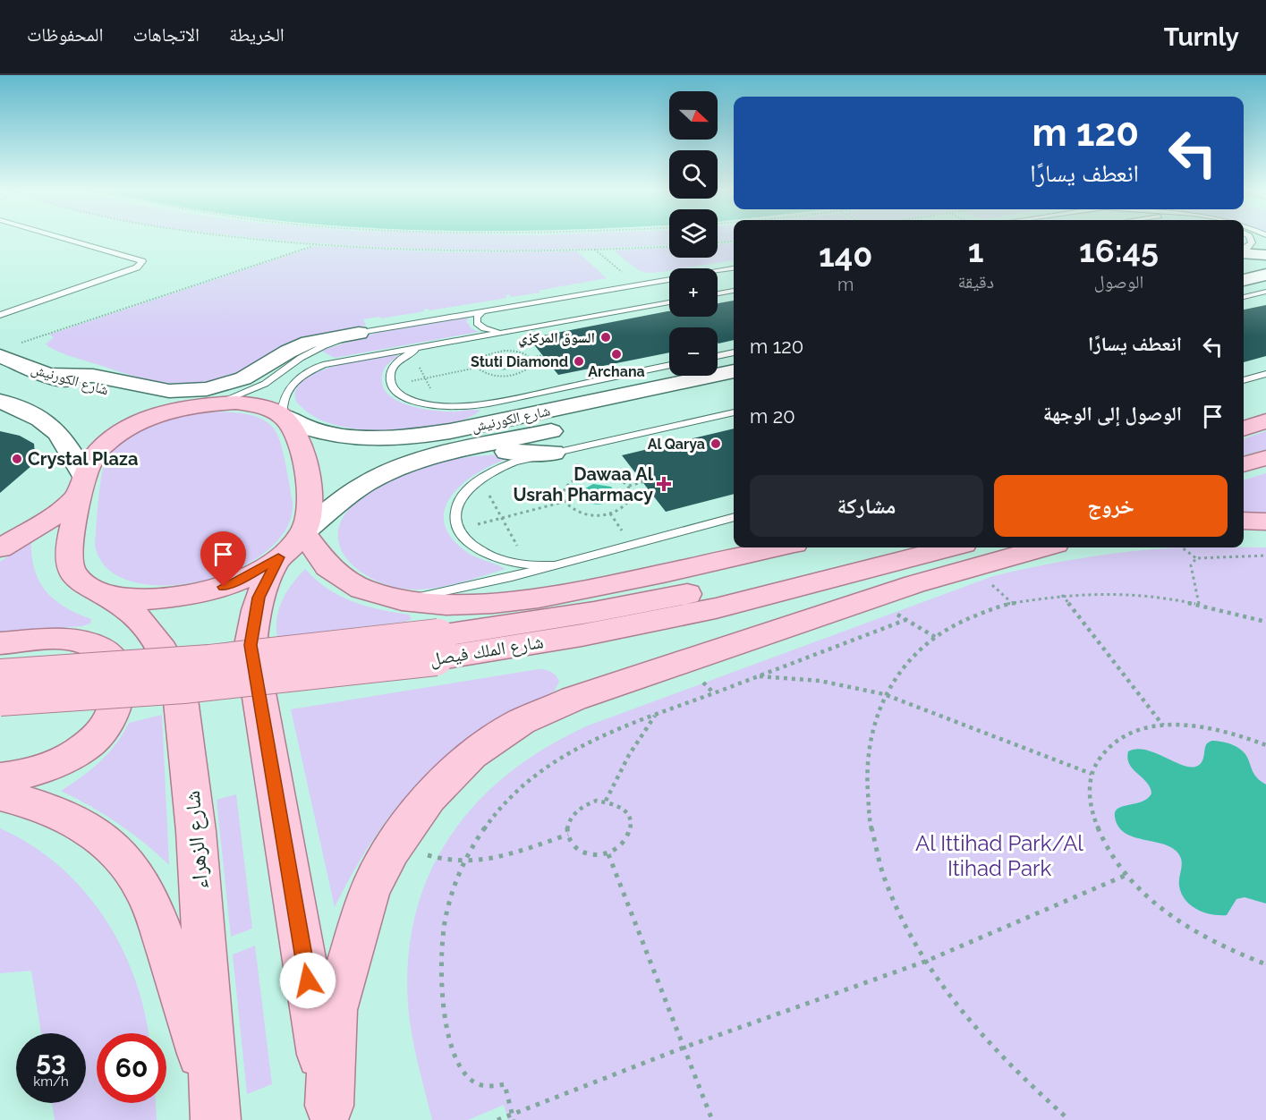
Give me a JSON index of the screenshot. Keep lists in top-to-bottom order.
{
  "streets": {
    "main road": ["شارع الكورنيش", "شارع الملك فيصل", "شارع الزهراء"]
  },
  "parks": ["Al Ittihad Park/Al Itihad Park"],
  "places": {
    "other": [
      "السوق المركزي",
      "Archana",
      "Stuti Diamond",
      "Al Qarya",
      "Crystal Plaza"
    ],
    "health": ["Dawaa Al Usrah Pharmacy"]
  },
  "north": "right",
  "page": {
    "header": "Turnly",
    "nav": ["الخريطة", "الاتجاهات", "المحفوظات"],
    "map_buttons": ["+", "−"],
    "turn": ["120 m", "انعطف يسارًا"],
    "eta": [
      "16:45",
      "الوصول",
      "1",
      "دقيقة",
      "140",
      "m"
    ],
    "list": [
      {
        "name": "انعطف يسارًا",
        "value": "120 m"
      },
      {
        "name": "الوصول إلى الوجهة",
        "value": "20 m"
      }
    ],
    "buttons": ["خروج", "مشاركة"],
    "speed": "53 km/h",
    "limit": "60"
  }
}
